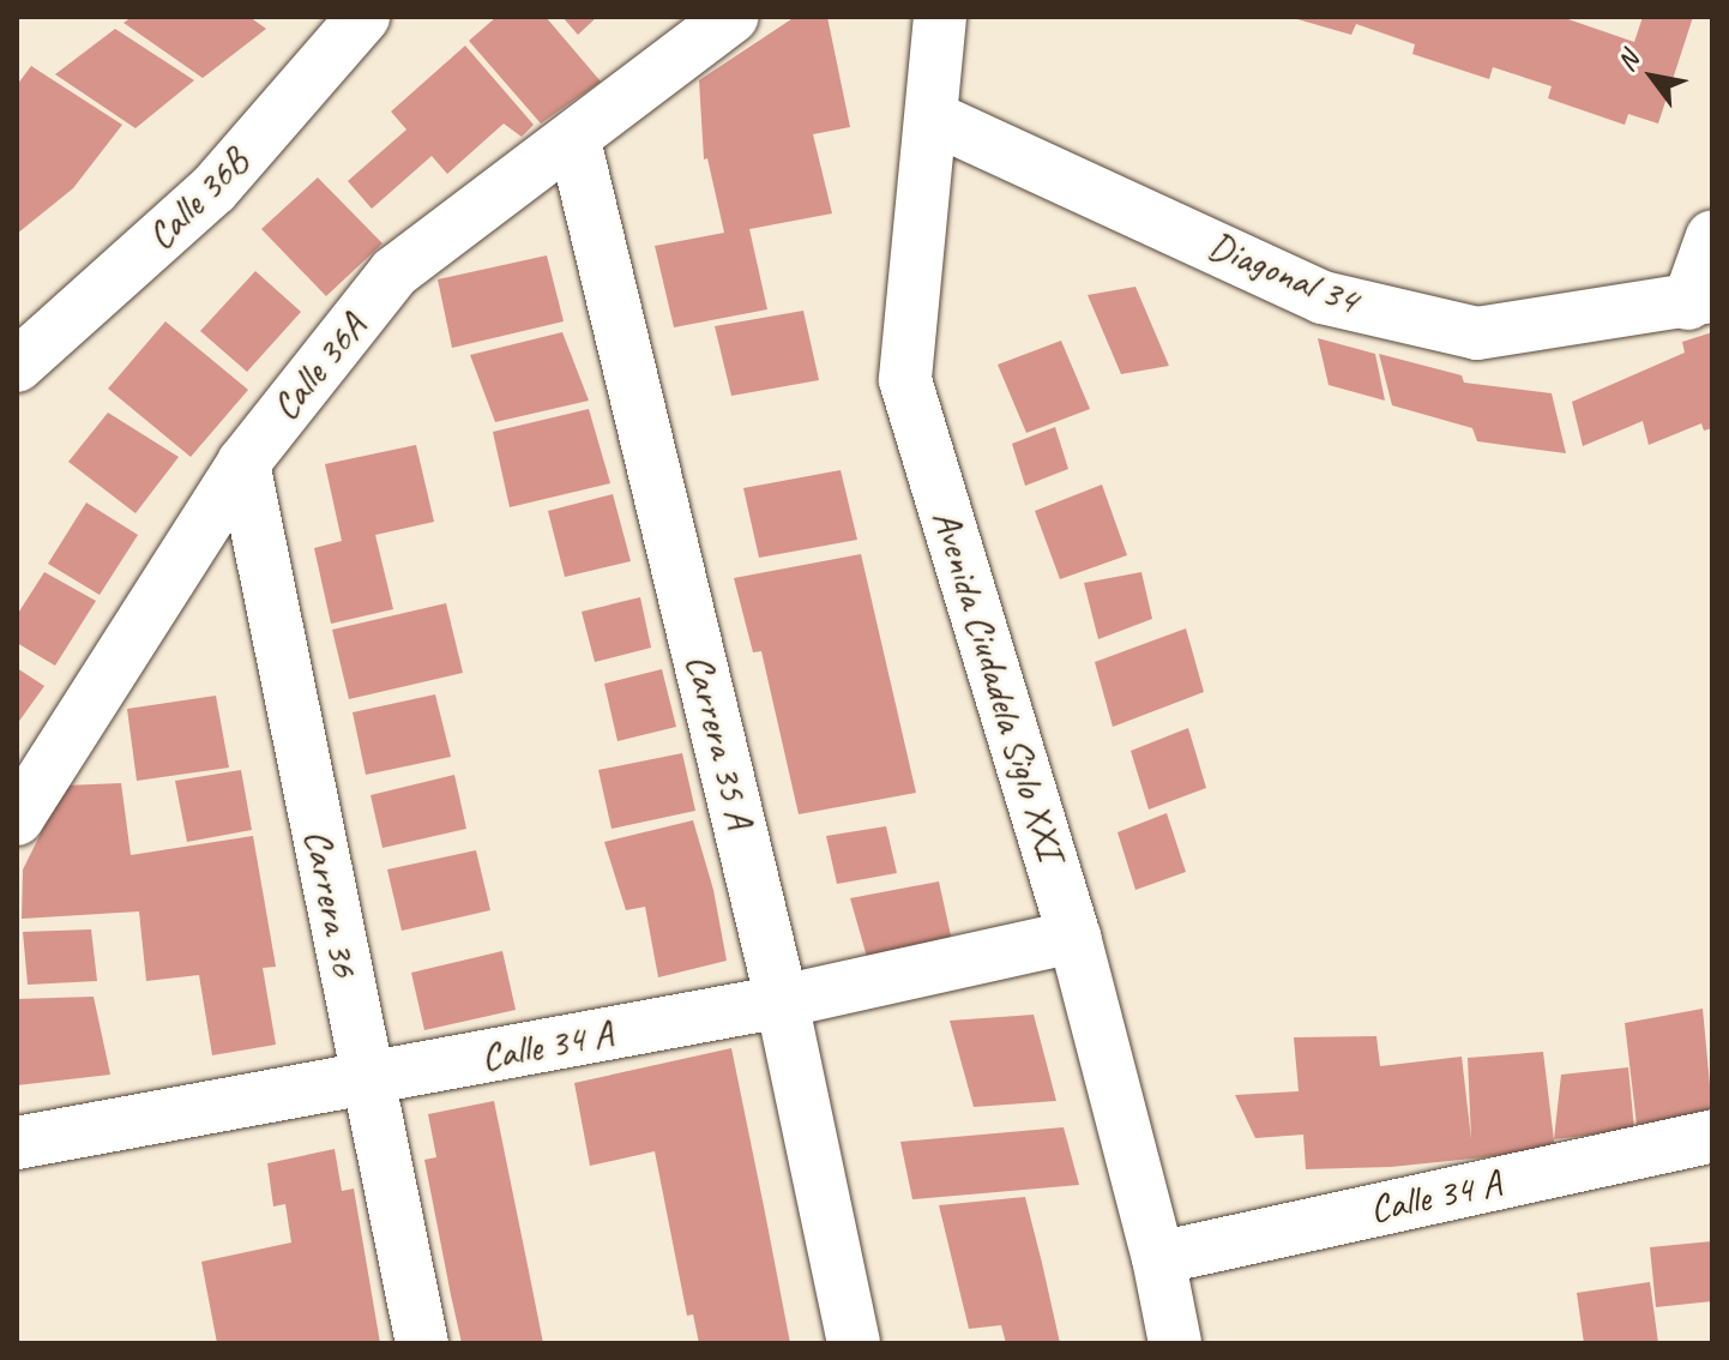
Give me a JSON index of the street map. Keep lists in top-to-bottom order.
{
  "streets": {
    "street": [
      "Calle 36B",
      "Diagonal 34",
      "Calle 36A",
      "Avenida Ciudadela Siglo XXI",
      "Carrera 35 A",
      "Carrera 36",
      "Calle 34 A"
    ]
  },
  "crossings": [
    ["Diagonal 34", "Avenida Ciudadela Siglo XXI"],
    ["Calle 36A", "Carrera 35 A"],
    ["Calle 36A", "Carrera 36"],
    ["Avenida Ciudadela Siglo XXI", "Calle 34 A"],
    ["Carrera 35 A", "Calle 34 A"],
    ["Carrera 36", "Calle 34 A"]
  ],
  "north": "top left"
}
